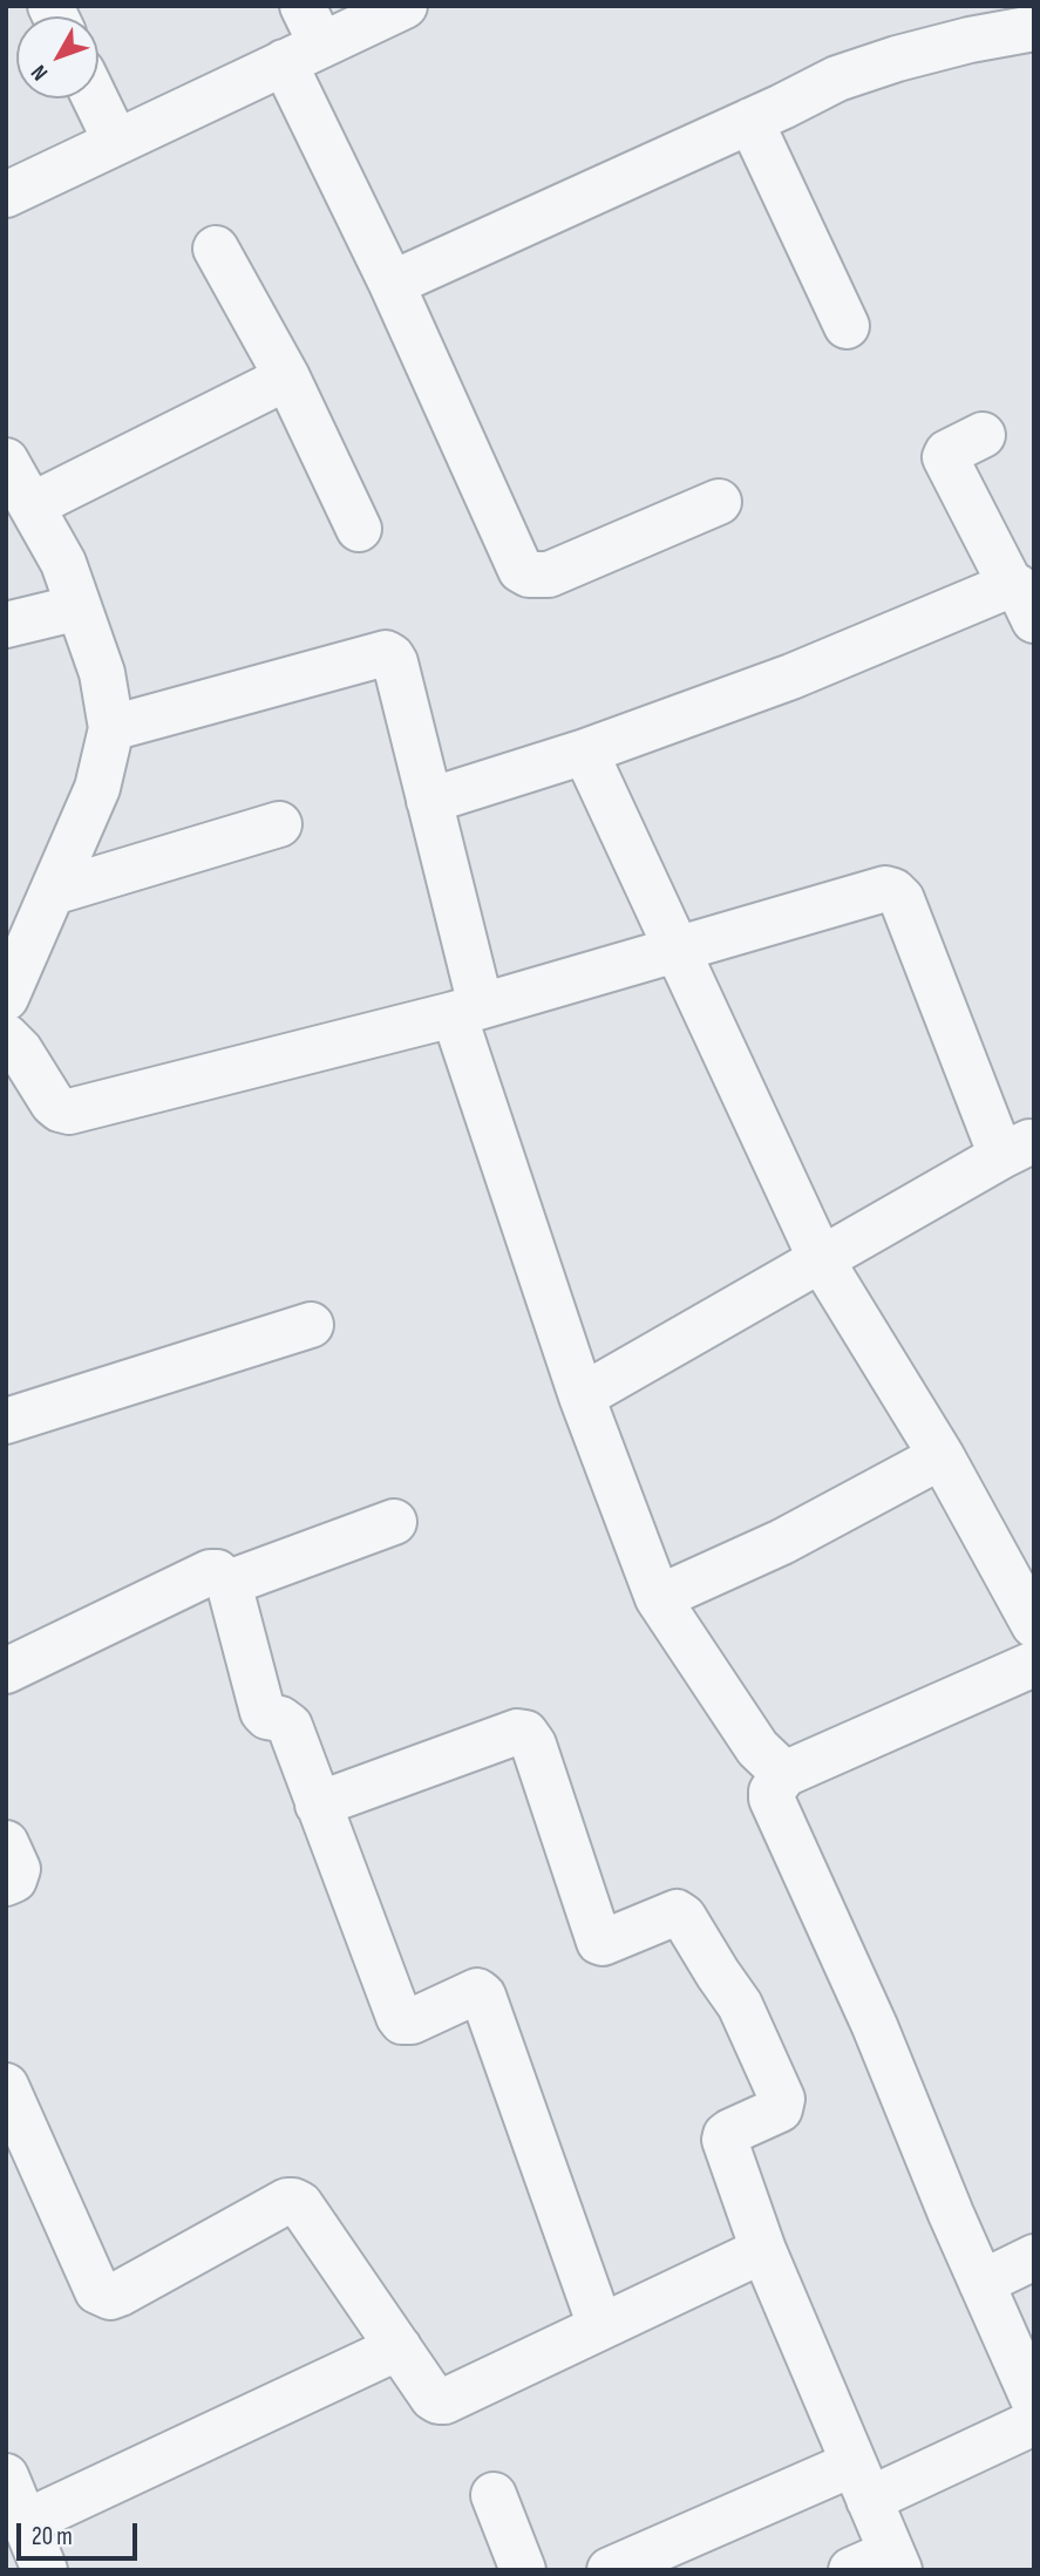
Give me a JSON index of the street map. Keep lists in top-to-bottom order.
{
  "scale_bar": "20 m",
  "north": "bottom left"
}
